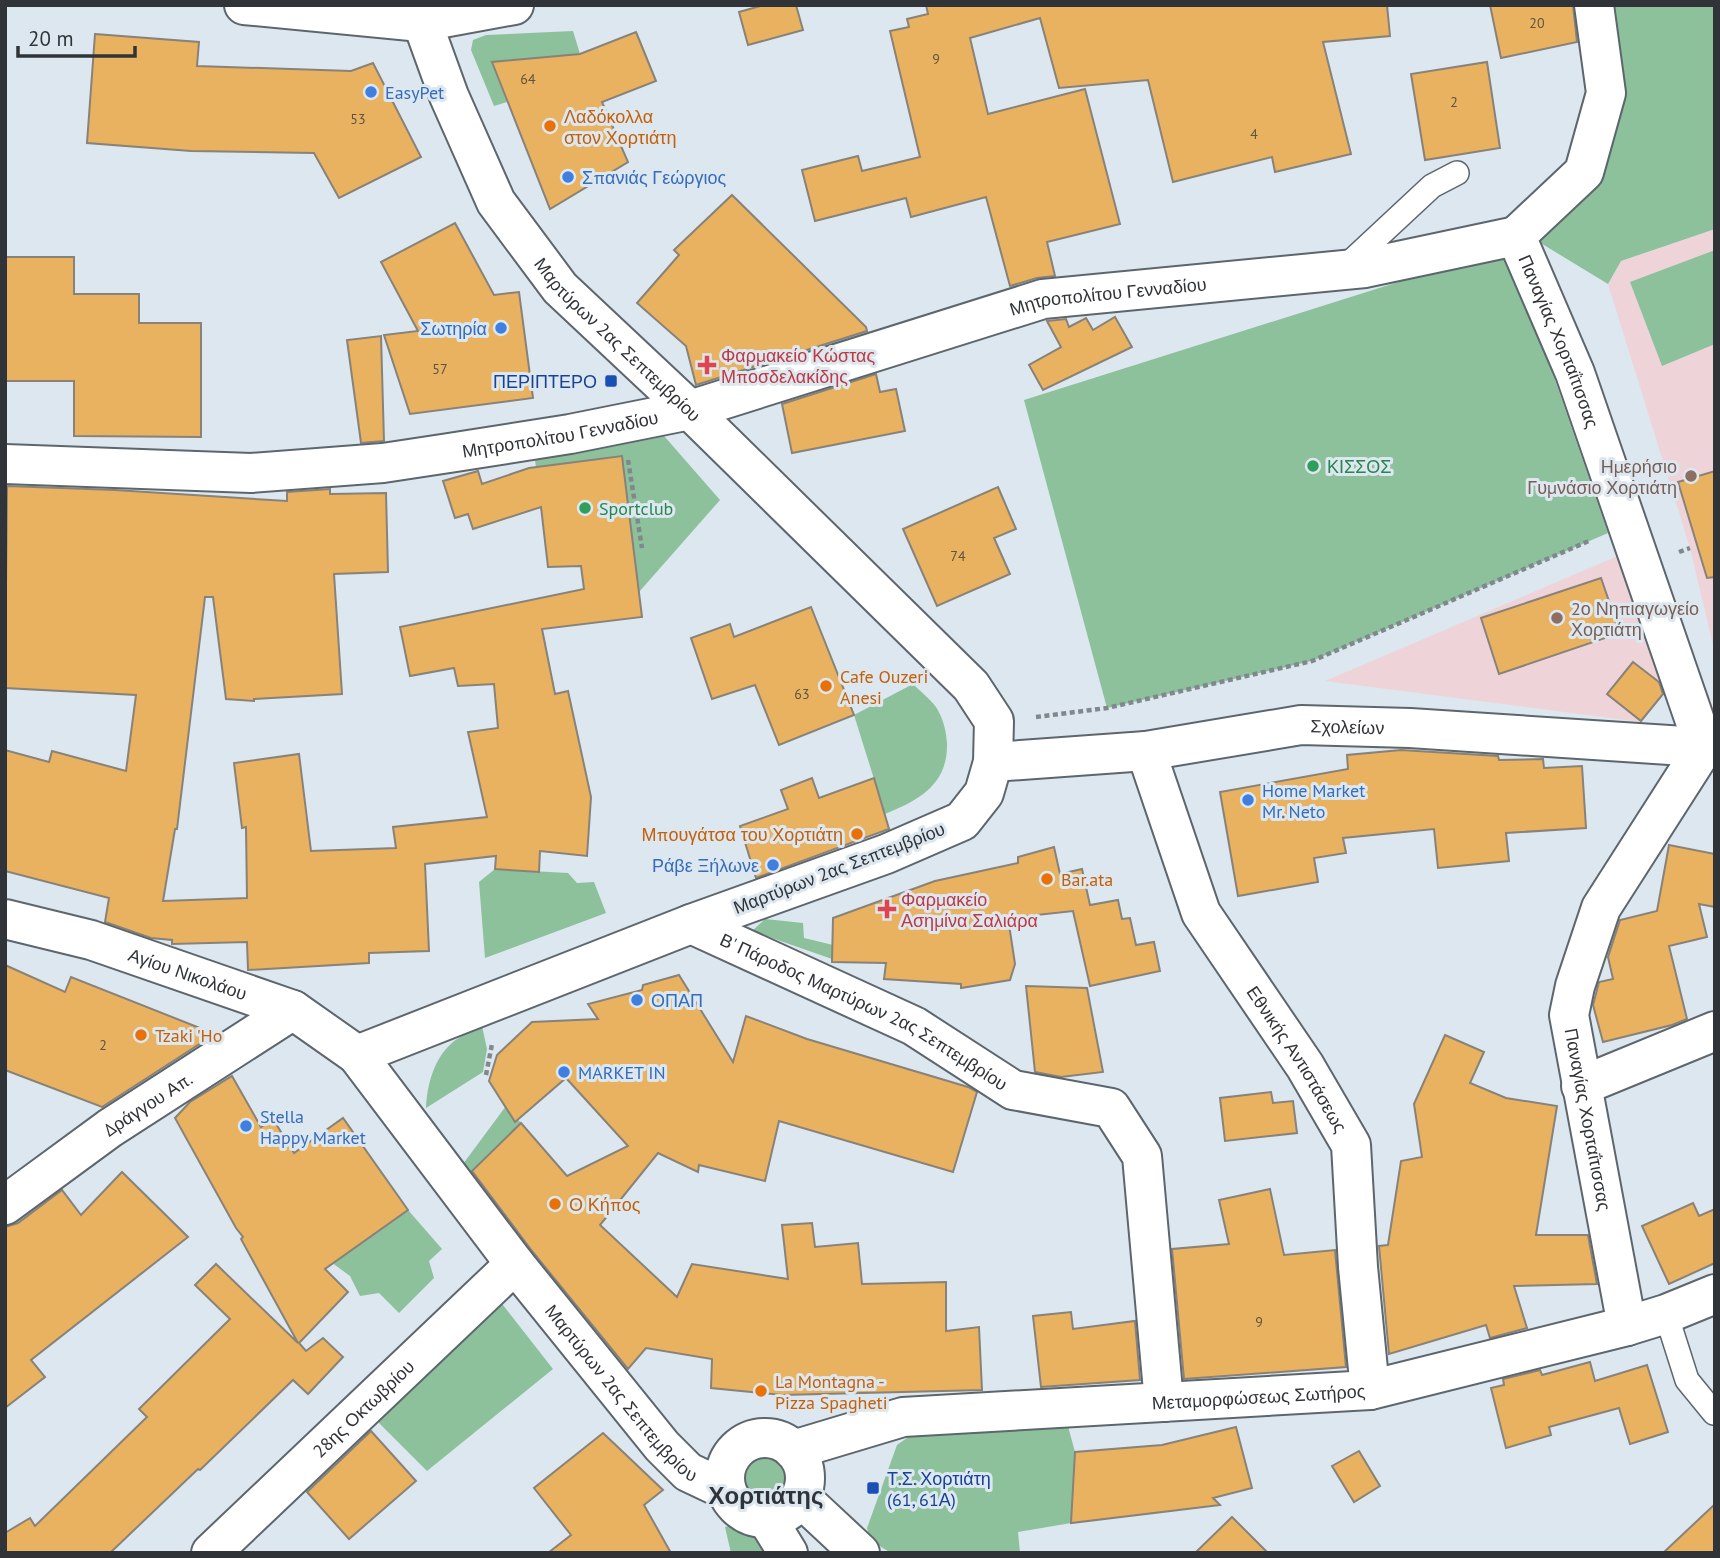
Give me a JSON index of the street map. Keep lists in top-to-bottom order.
{
  "streets": {
    "street": [
      "Μητροπολίτου Γενναδίου",
      "Μαρτύρων 2ας Σεπτεμβρίου",
      "Παναγίας Χορταΐτισσας",
      "Σχολείων",
      "Αγίου Νικολάου",
      "Β' Πάροδος Μαρτύρων 2ας Σεπτεμβρίου",
      "Εθνικής Αντιστάσεως",
      "Δράγγου Απ.",
      "Μεταμορφώσεως Σωτήρος",
      "28ης Οκτωβρίου"
    ]
  },
  "crossings": [
    ["Μητροπολίτου Γενναδίου", "Μαρτύρων 2ας Σεπτεμβρίου"],
    ["Μητροπολίτου Γενναδίου", "Παναγίας Χορταΐτισσας"],
    ["Μαρτύρων 2ας Σεπτεμβρίου", "Σχολείων"],
    ["Μαρτύρων 2ας Σεπτεμβρίου", "Αγίου Νικολάου"],
    ["Μαρτύρων 2ας Σεπτεμβρίου", "Β' Πάροδος Μαρτύρων 2ας Σεπτεμβρίου"],
    ["Μαρτύρων 2ας Σεπτεμβρίου", "Μεταμορφώσεως Σωτήρος"],
    ["Μαρτύρων 2ας Σεπτεμβρίου", "28ης Οκτωβρίου"],
    ["Παναγίας Χορταΐτισσας", "Σχολείων"],
    ["Παναγίας Χορταΐτισσας", "Μεταμορφώσεως Σωτήρος"],
    ["Σχολείων", "Εθνικής Αντιστάσεως"],
    ["Αγίου Νικολάου", "Δράγγου Απ."],
    ["Β' Πάροδος Μαρτύρων 2ας Σεπτεμβρίου", "Μεταμορφώσεως Σωτήρος"],
    ["Εθνικής Αντιστάσεως", "Μεταμορφώσεως Σωτήρος"]
  ],
  "districts": ["Χορτιάτης"],
  "places": {
    "other": [
      "EasyPet",
      "Λαδόκολλα στον Χορτιάτη",
      "Σπανιάς Γεώργιος",
      "Σωτηρία",
      "ΚΙΣΣΟΣ",
      "Ημερήσιο Γυμνάσιο Χορτιάτη",
      "Sportclub",
      "2ο Νηπιαγωγείο Χορτιάτη",
      "Cafe Ouzeri Anesi",
      "Home Market Mr. Neto",
      "Μπουγάτσα του Χορτιάτη",
      "Ράβε Ξήλωνε",
      "Bar.ata",
      "ΟΠΑΠ",
      "Tzaki 'Ho",
      "MARKET IN",
      "Stella Happy Market",
      "Ο Κήπος",
      "La Montagna - Pizza Spagheti"
    ],
    "health": ["Φαρμακείο Κώστας Μποσδελακίδης", "Φαρμακείο Ασημίνα Σαλιάρα"],
    "transit": ["ΠΕΡΙΠΤΕΡΟ", "Τ.Σ. Χορτιάτη (61, 61Α)"]
  },
  "house_numbers": [
    "20",
    "9",
    "64",
    "2",
    "53",
    "4",
    "57",
    "74",
    "63",
    "2",
    "9"
  ],
  "scale_bar": "20 m"
}
